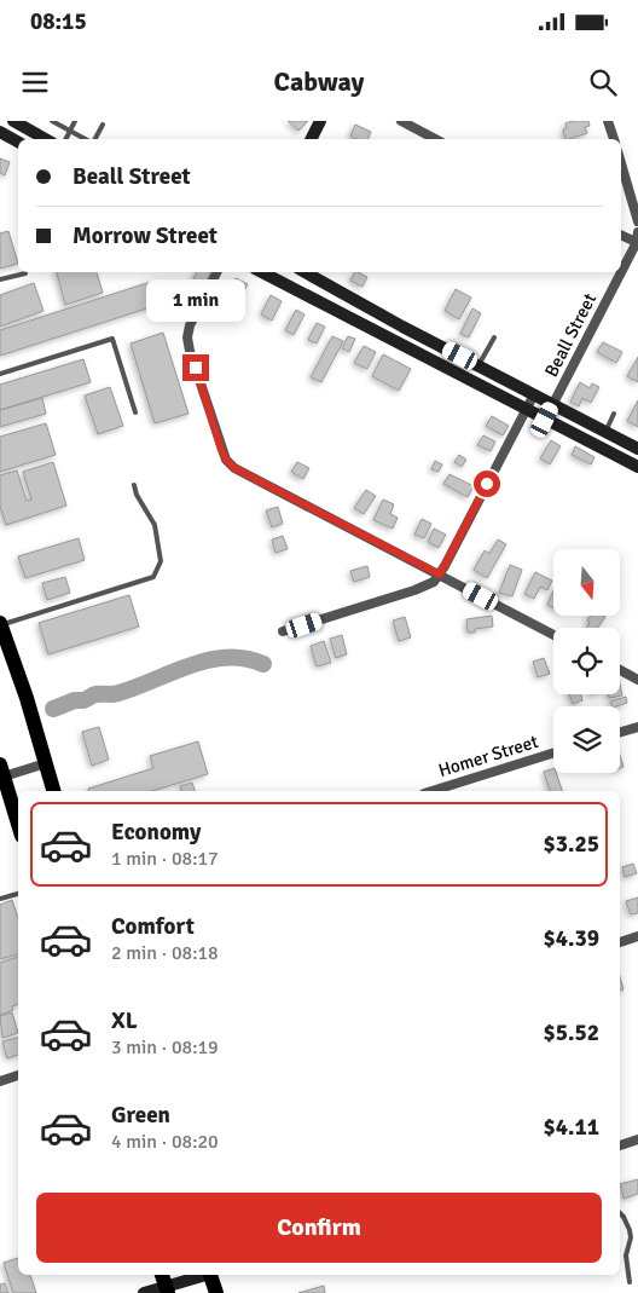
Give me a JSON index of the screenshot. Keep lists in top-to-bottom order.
{
  "streets": {
    "street": ["Beall Street", "Homer Street"]
  },
  "north": "bottom",
  "page": {
    "status": "08:15",
    "header": "Cabway",
    "banner": ["Beall Street", "Morrow Street"],
    "bubble": "1 min",
    "list": [
      {
        "name": "Economy",
        "note": "1 min · 08:17",
        "value": "$3.25"
      },
      {
        "name": "Comfort",
        "note": "2 min · 08:18",
        "value": "$4.39"
      },
      {
        "name": "XL",
        "note": "3 min · 08:19",
        "value": "$5.52"
      },
      {
        "name": "Green",
        "note": "4 min · 08:20",
        "value": "$4.11"
      }
    ],
    "buttons": "Confirm"
  }
}
